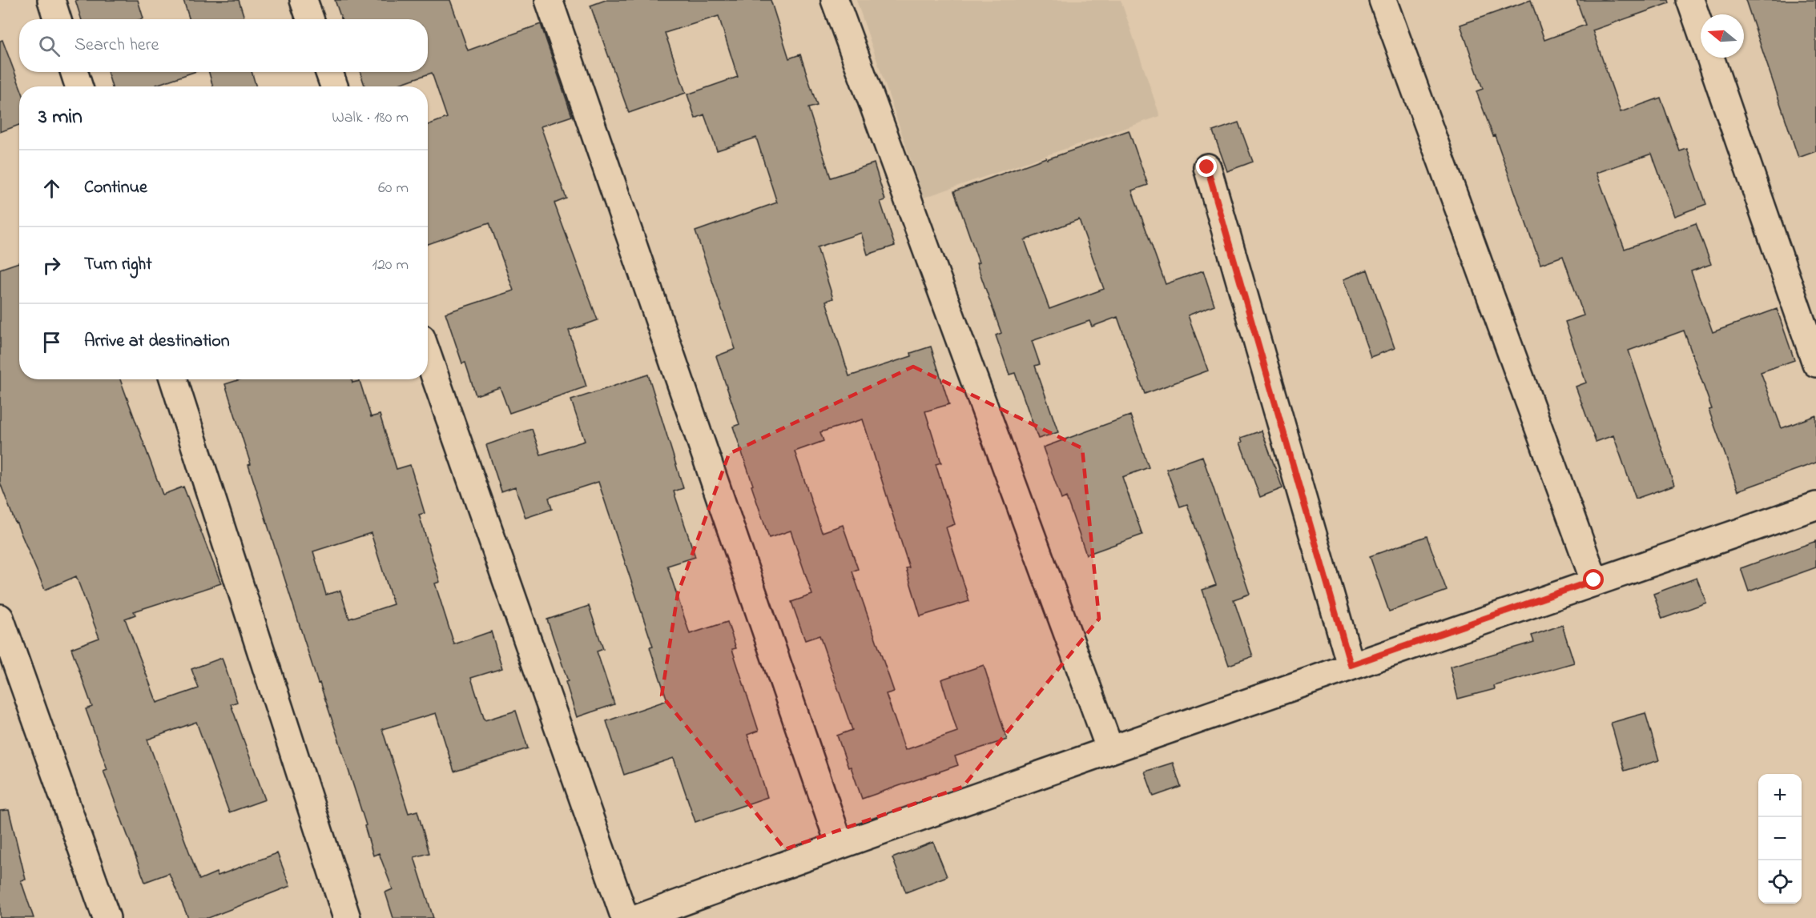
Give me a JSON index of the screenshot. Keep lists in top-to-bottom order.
{
  "north": "left",
  "page": {
    "search": "Search here",
    "heading": ["3 min", "Walk · 180 m"],
    "list": [
      ["Continue", "60 m"],
      ["Turn right", "120 m"],
      "Arrive at destination"
    ],
    "map_buttons": ["+", "−"]
  }
}
